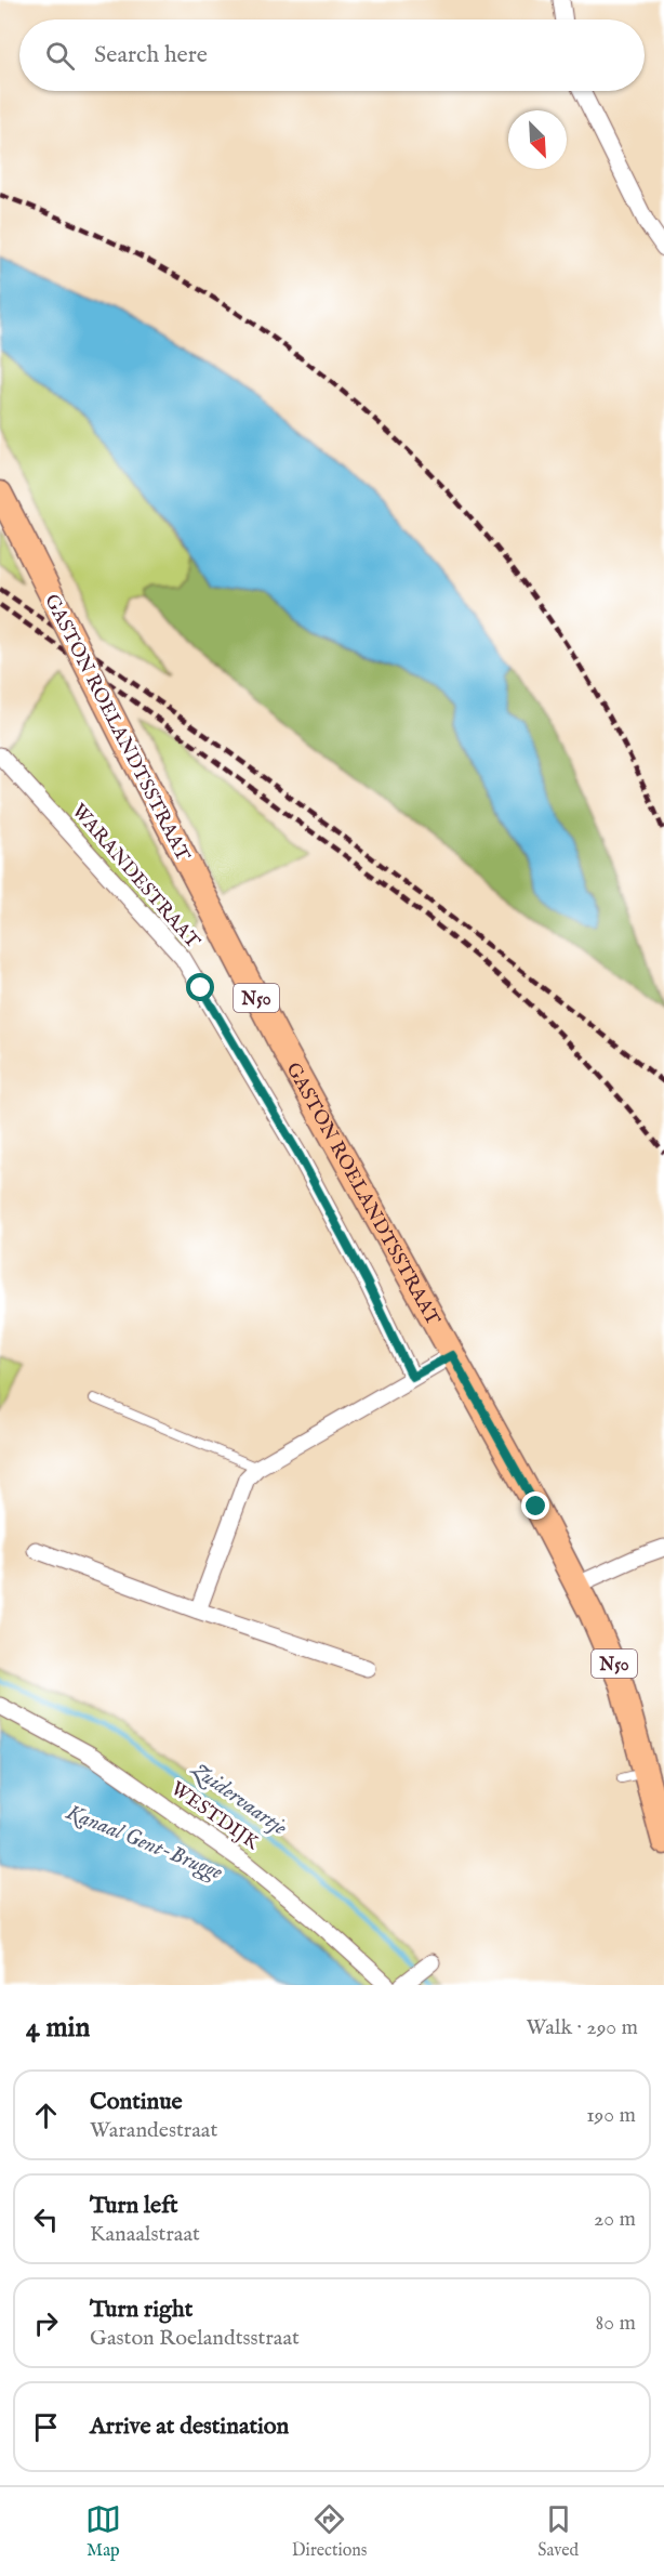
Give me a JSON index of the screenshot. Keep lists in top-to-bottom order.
{
  "streets": {
    "main road": ["GASTON ROELANDTSSTRAAT", "N50"],
    "street": ["WARANDESTRAAT", "WESTDIJK"]
  },
  "water": ["Zuidervaartje", "Kanaal Gent-Brugge"],
  "north": "bottom right",
  "page": {
    "search": "Search here",
    "heading": ["4 min", "Walk · 290 m"],
    "list": [
      ["Continue", "Warandestraat", "190 m"],
      ["Turn left", "Kanaalstraat", "20 m"],
      ["Turn right", "Gaston Roelandtsstraat", "80 m"],
      "Arrive at destination"
    ],
    "nav": ["Map", "Directions", "Saved"]
  }
}
